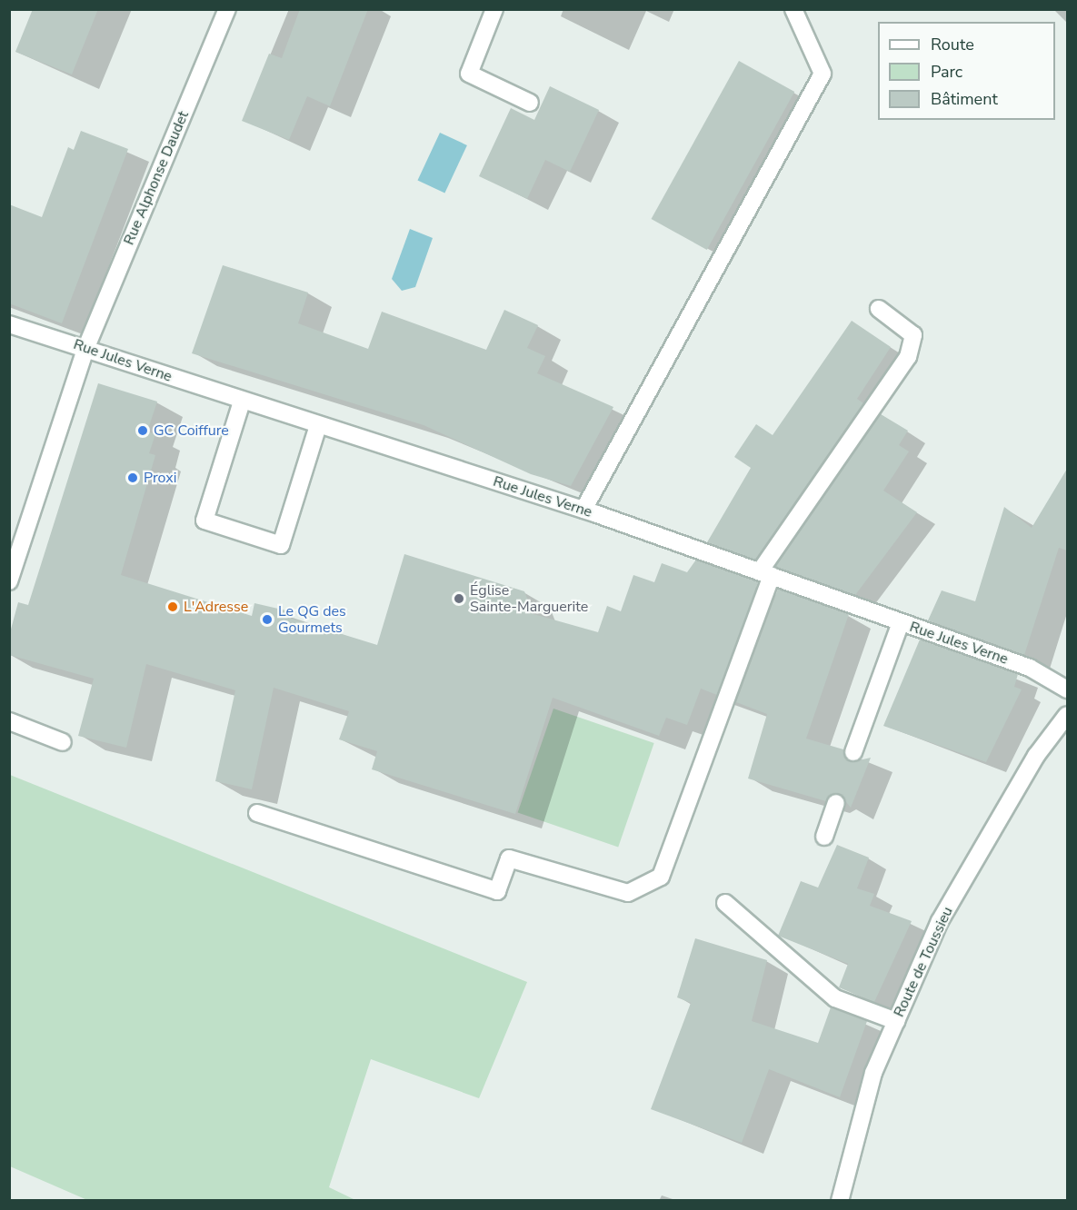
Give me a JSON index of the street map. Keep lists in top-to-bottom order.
{
  "streets": {
    "street": ["Rue Alphonse Daudet", "Rue Jules Verne", "Route de Toussieu"]
  },
  "crossings": [
    ["Rue Alphonse Daudet", "Rue Jules Verne"]
  ],
  "places": [
    "GC Coiffure",
    "Proxi",
    "Église Sainte-Marguerite",
    "L'Adresse",
    "Le QG des Gourmets"
  ],
  "legend": ["Route", "Parc", "Bâtiment"]
}
